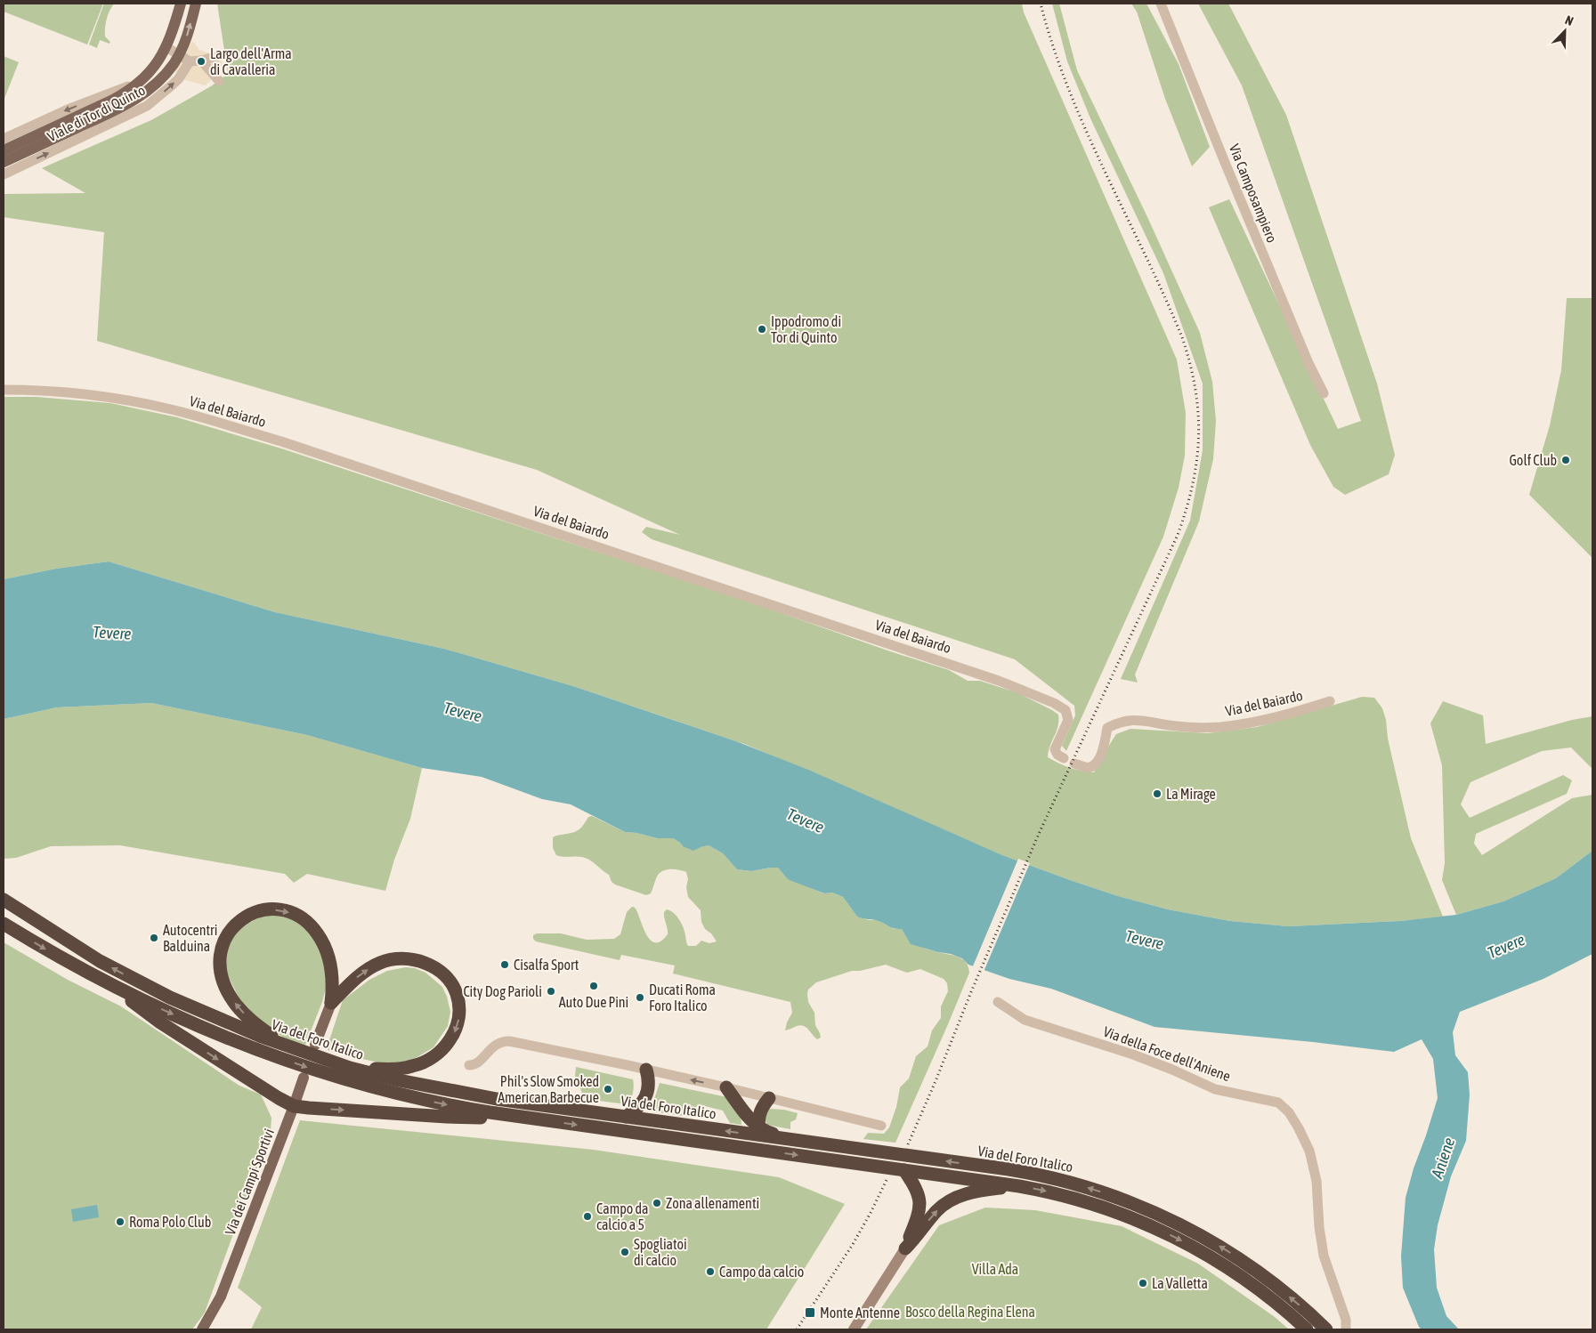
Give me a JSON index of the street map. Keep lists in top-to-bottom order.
{
  "streets": {
    "highway": ["Via del Foro Italico"],
    "main road": ["Viale di Tor di Quinto", "Via dei Campi Sportivi"],
    "street": ["Via Camposampiero", "Via del Baiardo", "Via della Foce dell'Aniene"]
  },
  "water": ["Tevere", "Aniene"],
  "parks": ["Villa Ada", "Bosco della Regina Elena"],
  "places": {
    "other": [
      "Largo dell'Arma di Cavalleria",
      "Ippodromo di Tor di Quinto",
      "Golf Club",
      "La Mirage",
      "Autocentri Balduina",
      "Cisalfa Sport",
      "Auto Due Pini",
      "City Dog Parioli",
      "Ducati Roma Foro Italico",
      "Phil's Slow Smoked American Barbecue",
      "Zona allenamenti",
      "Campo da calcio a 5",
      "Roma Polo Club",
      "Spogliatoi di calcio",
      "Campo da calcio",
      "La Valletta"
    ],
    "transit": ["Monte Antenne"]
  },
  "north": "top right"
}
